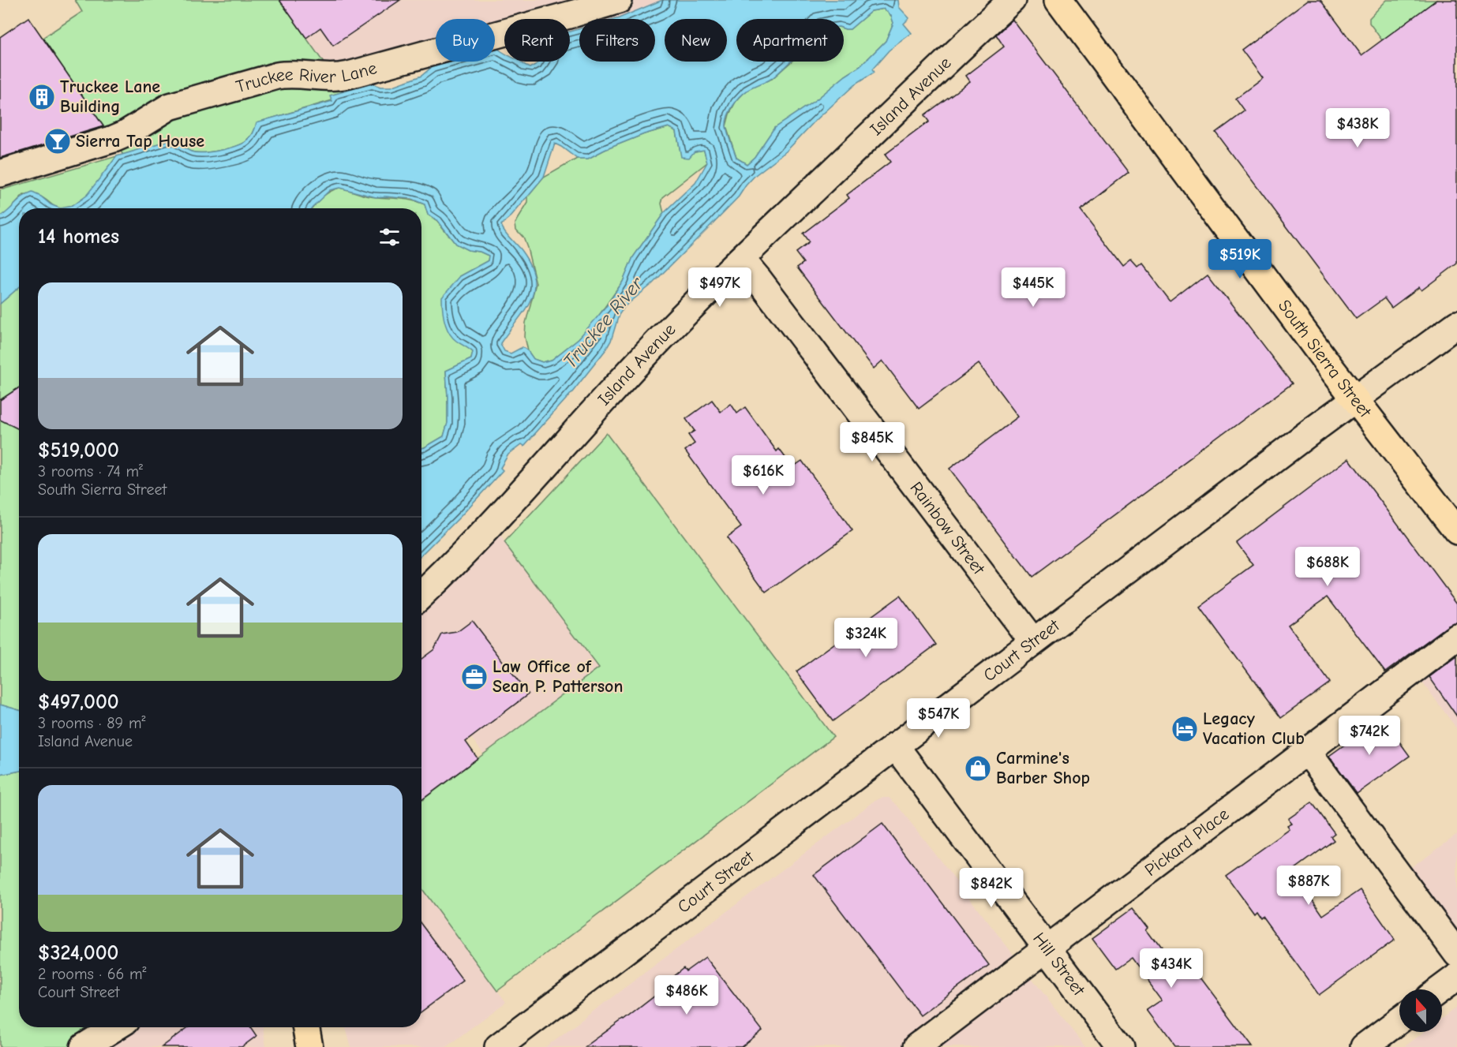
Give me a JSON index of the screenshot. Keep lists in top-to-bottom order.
{
  "streets": {
    "main road": ["South Sierra Street"],
    "street": [
      "Truckee River Lane",
      "Island Avenue",
      "Rainbow Street",
      "Court Street",
      "Pickard Place",
      "Hill Street"
    ]
  },
  "crossings": [
    ["Island Avenue", "Rainbow Street"],
    ["South Sierra Street", "Court Street"],
    ["Rainbow Street", "Court Street"],
    ["Court Street", "Hill Street"],
    ["Pickard Place", "Hill Street"]
  ],
  "water": ["Truckee River"],
  "places": {
    "building": ["Truckee Lane Building"],
    "bar": ["Sierra Tap House"],
    "office": ["Law Office of Sean P. Patterson"],
    "hotel": ["Legacy Vacation Club"],
    "shop": ["Carmine's Barber Shop"]
  },
  "north": "top",
  "page": {
    "chip": [
      "Buy",
      "Rent",
      "Filters",
      "New",
      "Apartment"
    ],
    "price": [
      "$438K",
      "$519K",
      "$497K",
      "$445K",
      "$845K",
      "$616K",
      "$688K",
      "$324K",
      "$547K",
      "$742K",
      "$887K",
      "$842K",
      "$434K",
      "$486K"
    ],
    "heading": "14 homes",
    "list": [
      {
        "name": "$519,000",
        "note": "3 rooms · 74 m² · South Sierra Street"
      },
      {
        "name": "$497,000",
        "note": "3 rooms · 89 m² · Island Avenue"
      },
      {
        "name": "$324,000",
        "note": "2 rooms · 66 m² · Court Street"
      }
    ]
  }
}
